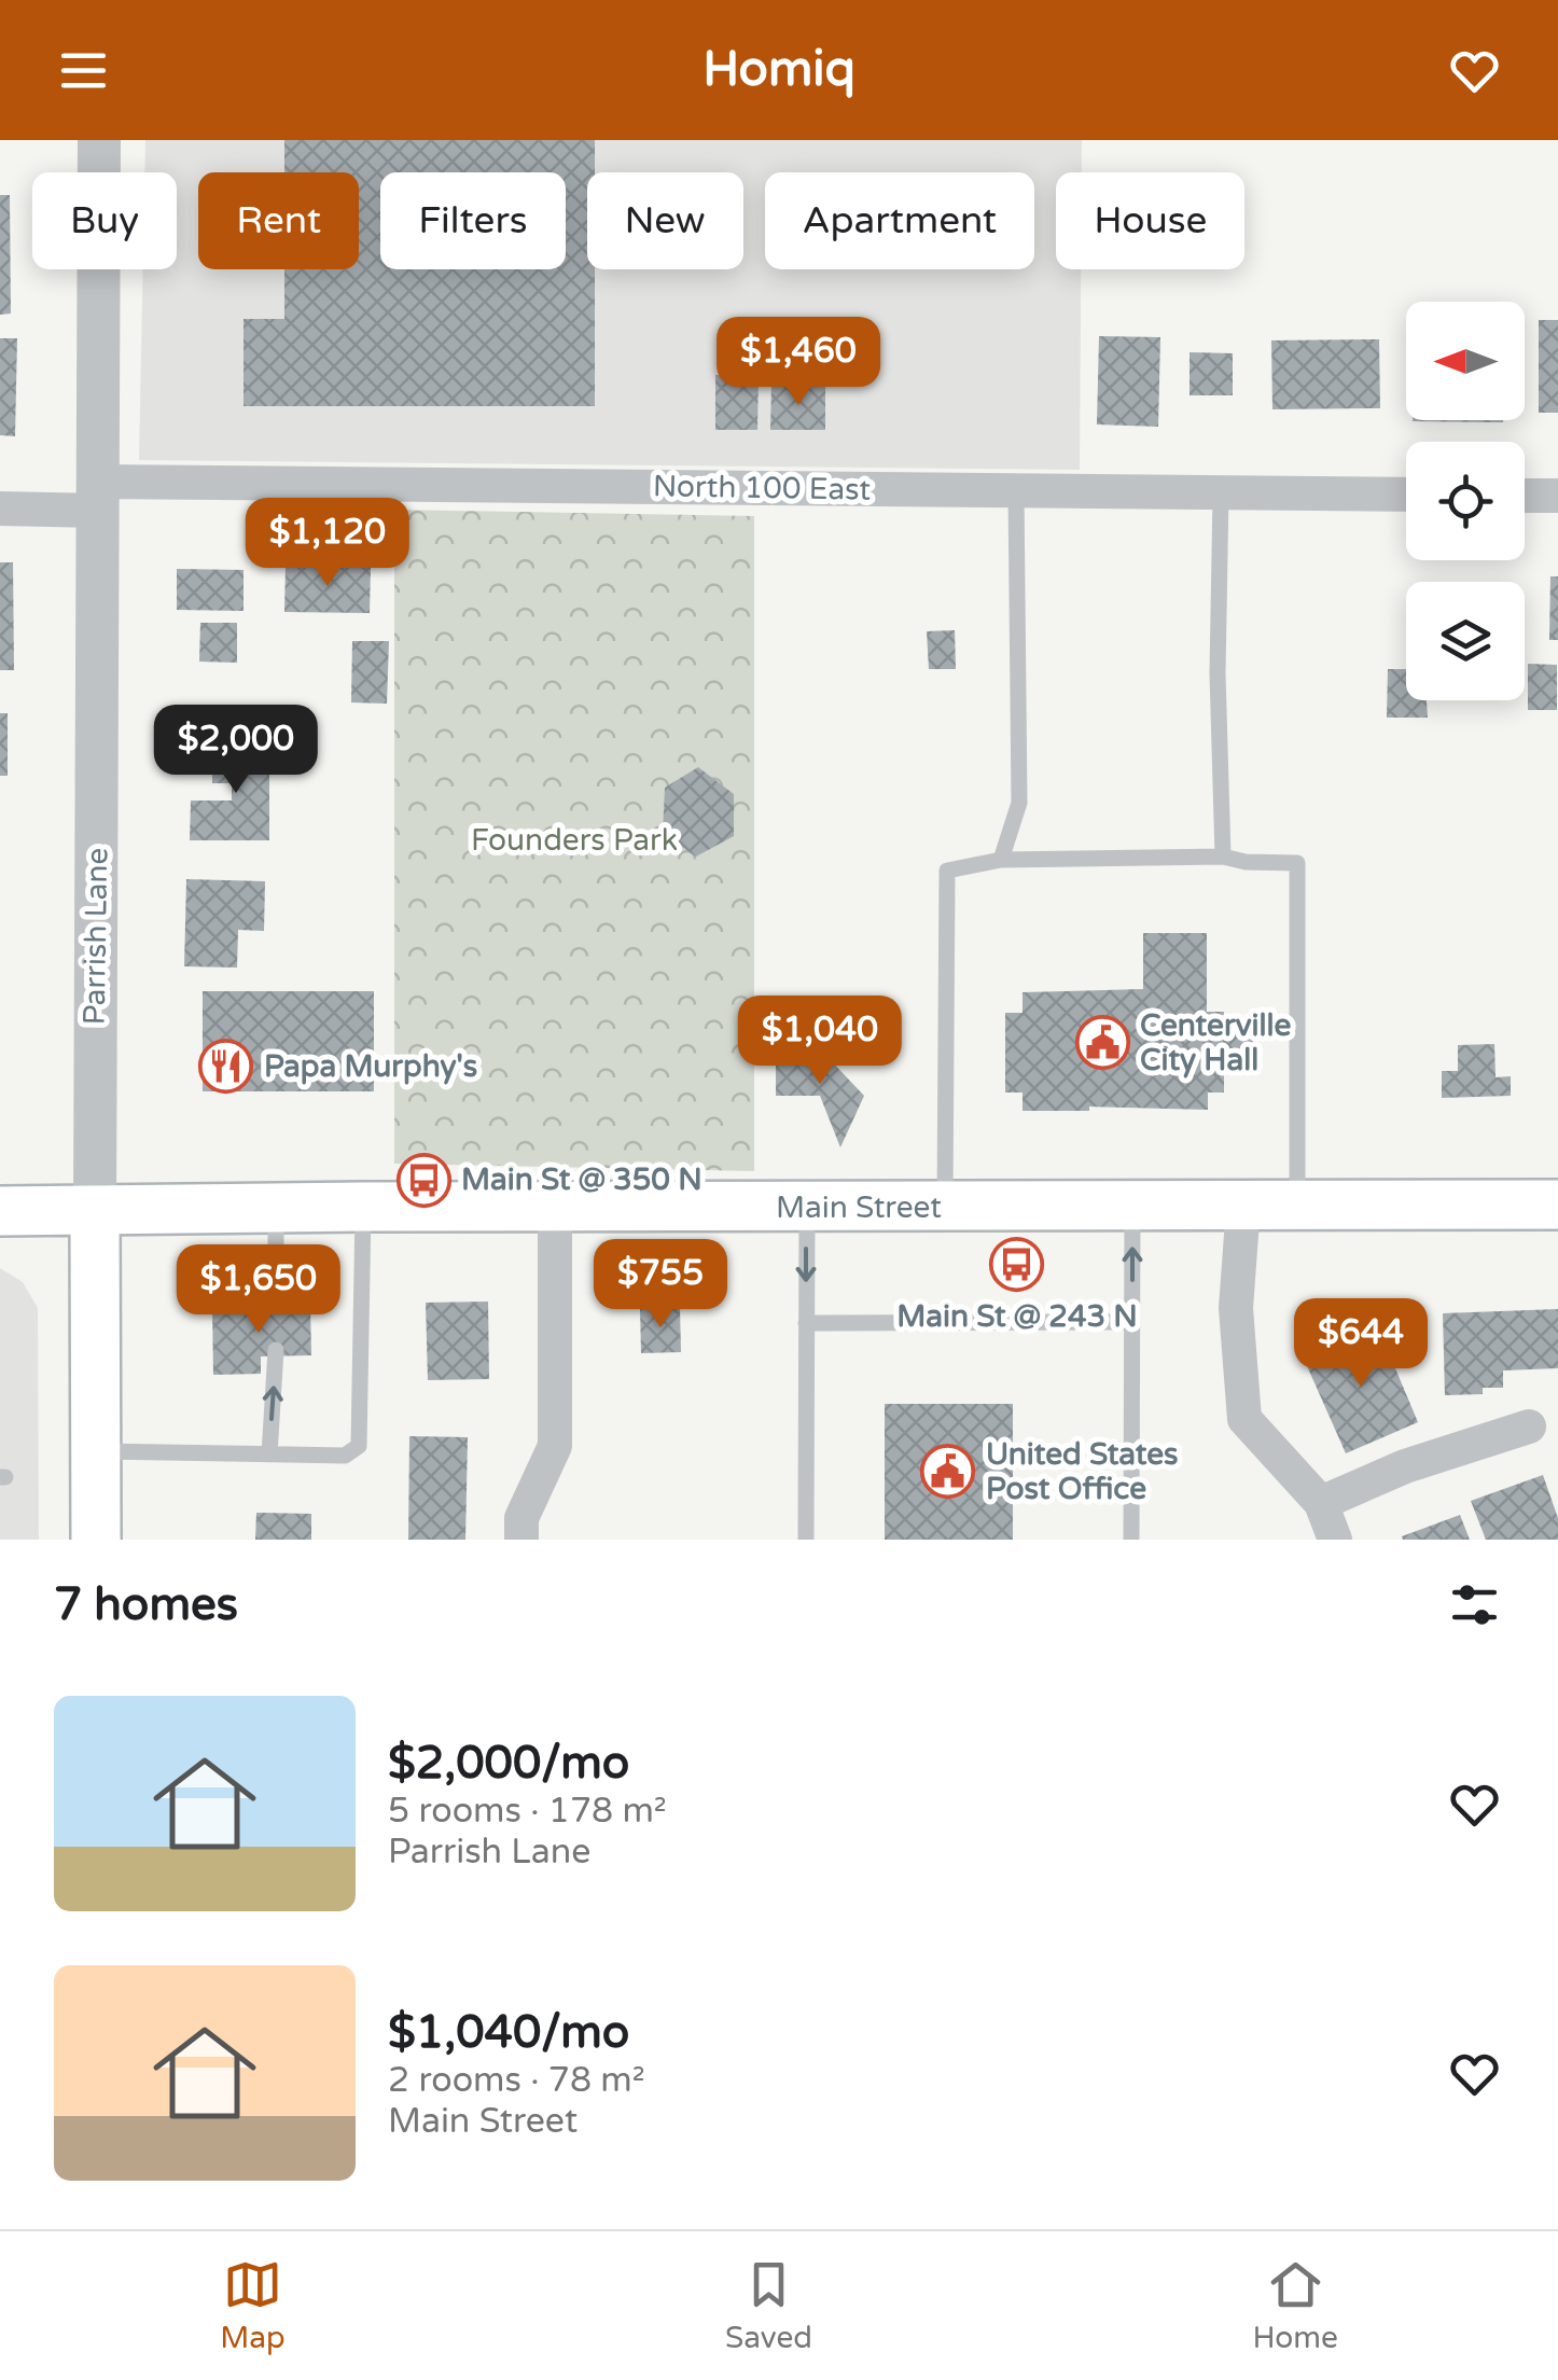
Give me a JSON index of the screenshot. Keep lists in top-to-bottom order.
{
  "streets": {
    "main road": ["Parrish Lane", "Main Street"],
    "street": ["North 100 East"]
  },
  "crossings": [
    ["North 100 East", "Parrish Lane"],
    ["Parrish Lane", "Main Street"]
  ],
  "parks": ["Founders Park"],
  "places": {
    "public building": ["Centerville City Hall", "United States Post Office"],
    "restaurant": ["Papa Murphy's"],
    "bus stop": ["Main St @ 350 N", "Main St @ 243 N"]
  },
  "north": "left",
  "page": {
    "header": "Homiq",
    "chip": [
      "Buy",
      "Rent",
      "Filters",
      "New",
      "Apartment",
      "House"
    ],
    "price": [
      "$1,460",
      "$1,120",
      "$2,000",
      "$1,040",
      "$755",
      "$1,650",
      "$644"
    ],
    "heading": "7 homes",
    "list": [
      {
        "name": "$2,000/mo",
        "note": "5 rooms · 178 m² · Parrish Lane"
      },
      {
        "name": "$1,040/mo",
        "note": "2 rooms · 78 m² · Main Street"
      }
    ],
    "tabs": ["Map", "Saved", "Home"]
  }
}
